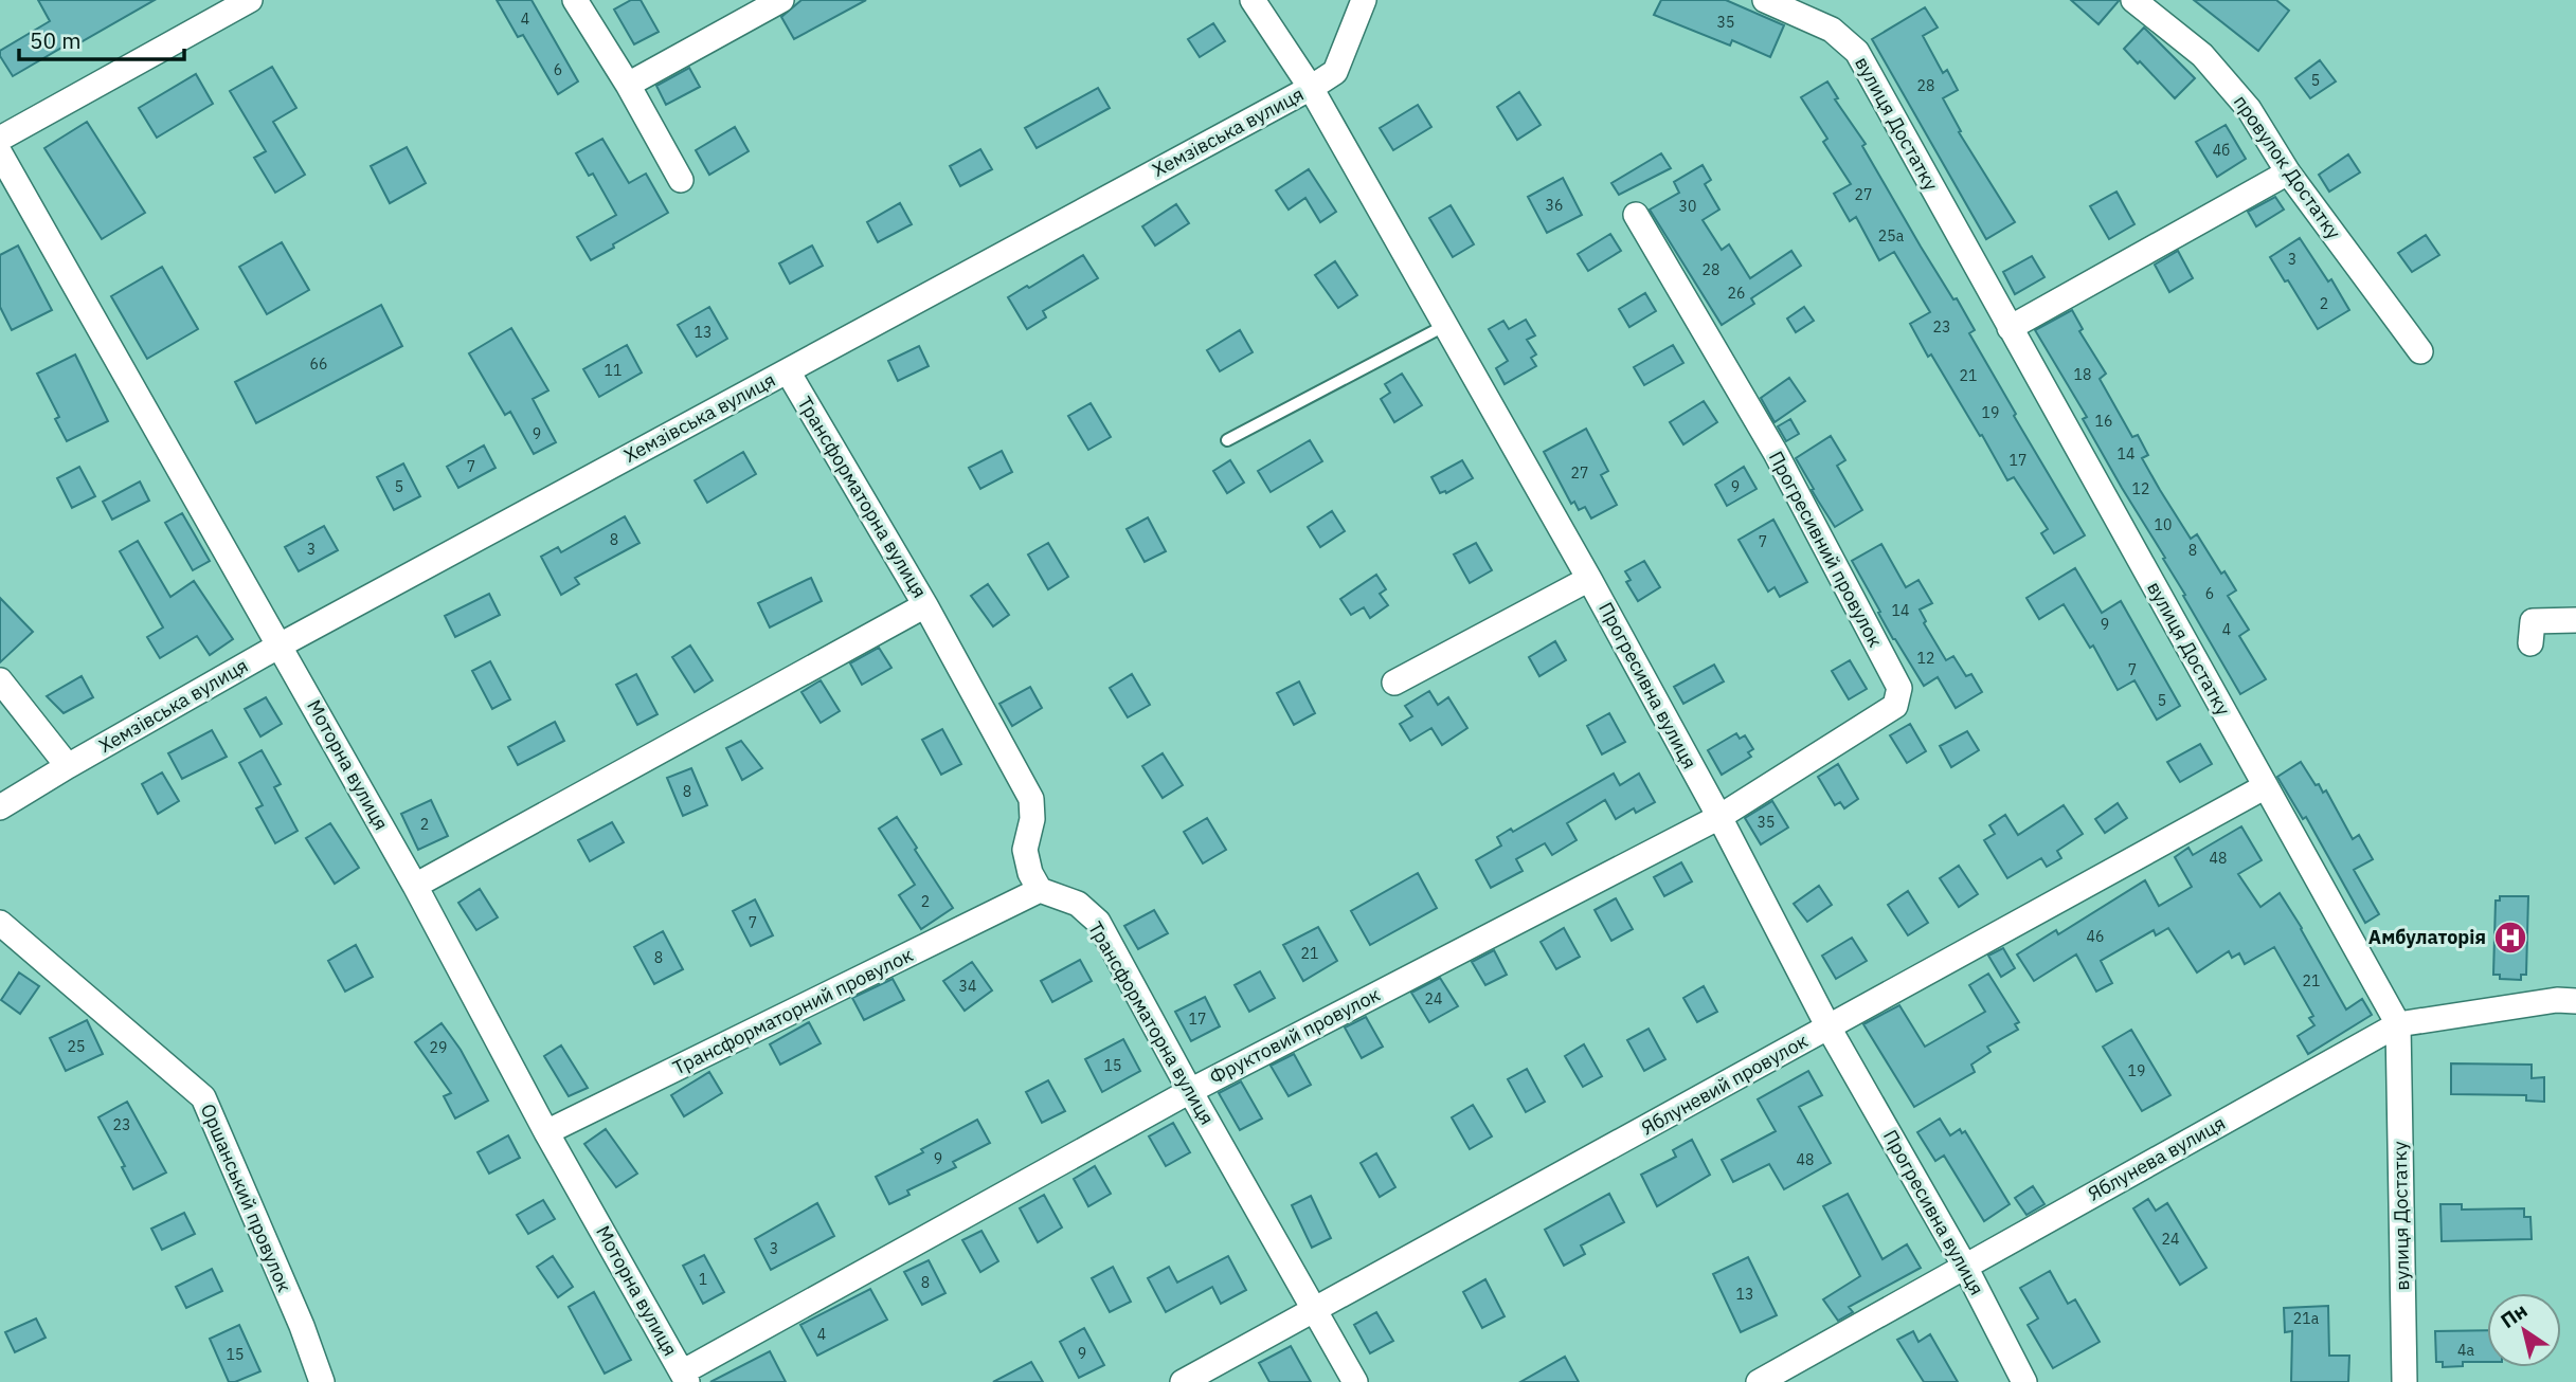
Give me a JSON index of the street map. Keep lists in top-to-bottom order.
{
  "streets": {
    "street": [
      "вулиця Достатку",
      "Хемзівська вулиця",
      "провулок Достатку",
      "Трансформаторна вулиця",
      "Прогресивний провулок",
      "Прогресивна вулиця",
      "Моторна вулиця",
      "Трансформаторний провулок",
      "Фруктовий провулок",
      "Яблуневий провулок",
      "Яблунева вулиця",
      "Оршанський провулок"
    ]
  },
  "crossings": [
    ["вулиця Достатку", "Яблуневий провулок"],
    ["вулиця Достатку", "Яблунева вулиця"],
    ["Хемзівська вулиця", "Трансформаторна вулиця"],
    ["Хемзівська вулиця", "Прогресивна вулиця"],
    ["Хемзівська вулиця", "Моторна вулиця"],
    ["Трансформаторна вулиця", "Трансформаторний провулок"],
    ["Трансформаторна вулиця", "Фруктовий провулок"],
    ["Трансформаторна вулиця", "Яблуневий провулок"],
    ["Прогресивний провулок", "Прогресивна вулиця"],
    ["Прогресивний провулок", "Фруктовий провулок"],
    ["Прогресивна вулиця", "Фруктовий провулок"],
    ["Прогресивна вулиця", "Яблуневий провулок"],
    ["Прогресивна вулиця", "Яблунева вулиця"],
    ["Моторна вулиця", "Трансформаторний провулок"],
    ["Моторна вулиця", "Фруктовий провулок"]
  ],
  "places": {
    "hospital": ["Амбулаторія"]
  },
  "house_numbers": [
    "4",
    "35",
    "6",
    "5",
    "28",
    "4б",
    "27",
    "36",
    "30",
    "25а",
    "3",
    "28",
    "26",
    "2",
    "23",
    "13",
    "66",
    "11",
    "18",
    "21",
    "19",
    "16",
    "9",
    "14",
    "17",
    "7",
    "27",
    "5",
    "9",
    "12",
    "10",
    "8",
    "7",
    "3",
    "8",
    "6",
    "14",
    "9",
    "4",
    "12",
    "7",
    "5",
    "8",
    "35",
    "2",
    "48",
    "2",
    "7",
    "46",
    "21",
    "8",
    "21",
    "34",
    "24",
    "17",
    "25",
    "29",
    "15",
    "19",
    "23",
    "9",
    "48",
    "24",
    "3",
    "1",
    "8",
    "13",
    "21а",
    "4",
    "4а",
    "9",
    "15"
  ],
  "scale_bar": "50 m",
  "north": "top left"
}
